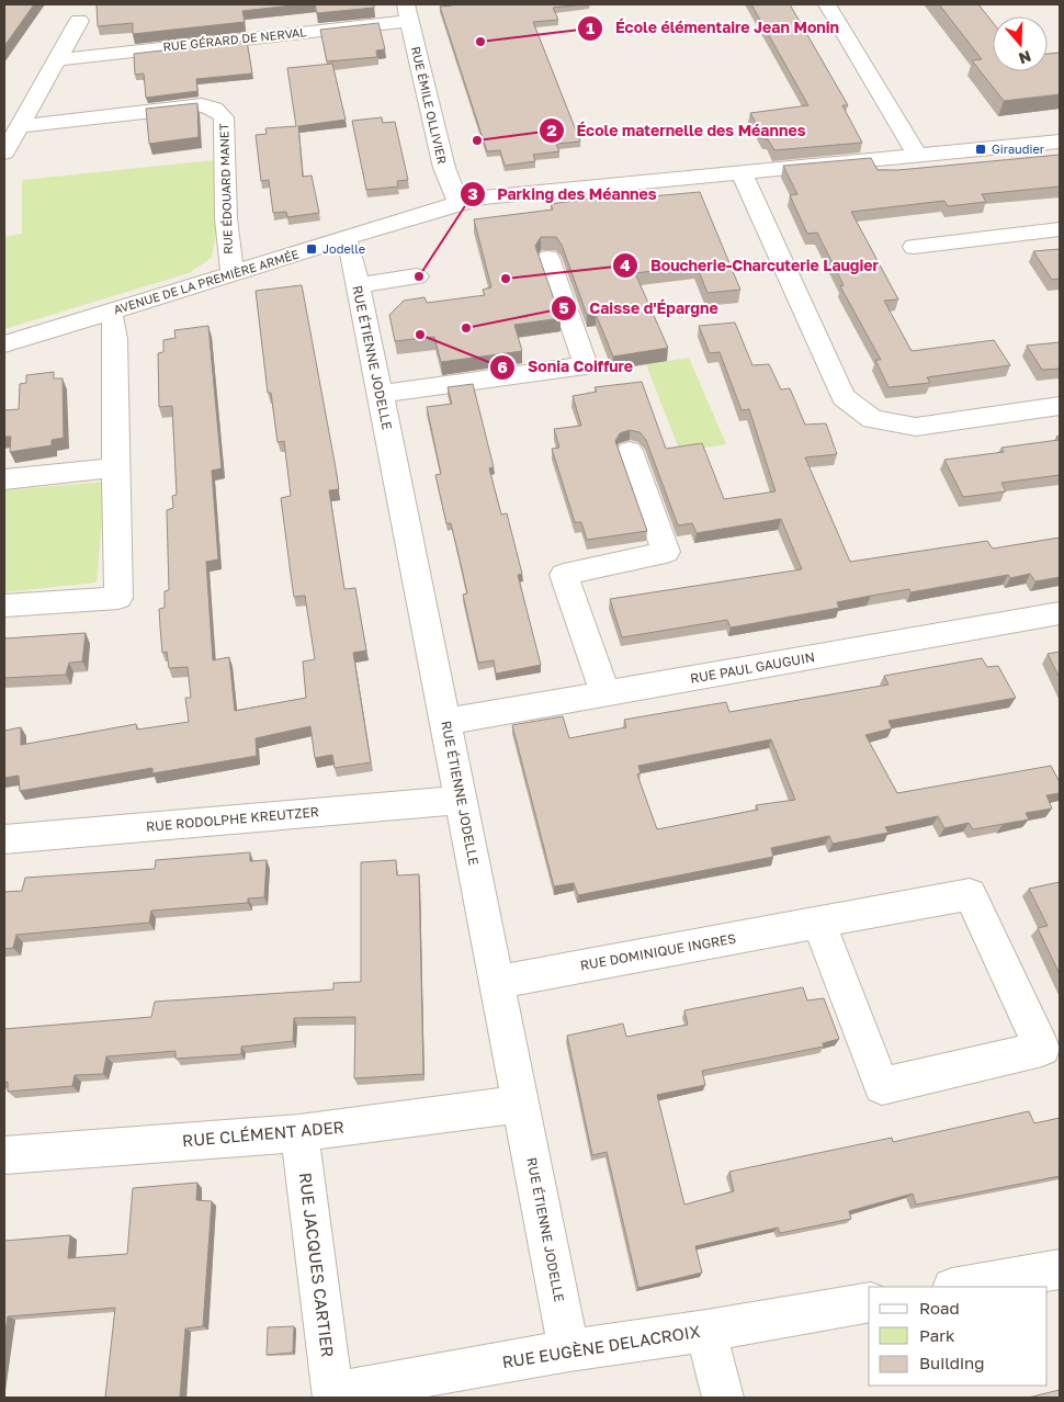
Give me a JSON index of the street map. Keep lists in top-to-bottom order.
{
  "streets": {
    "street": [
      "RUE GÉRARD DE NERVAL",
      "RUE ÉMILE OLLIVIER",
      "RUE ÉDOUARD MANET",
      "AVENUE DE LA PREMIÈRE ARMÉE",
      "RUE ÉTIENNE JODELLE",
      "RUE PAUL GAUGUIN",
      "RUE RODOLPHE KREUTZER",
      "RUE DOMINIQUE INGRES",
      "RUE CLÉMENT ADER",
      "RUE JACQUES CARTIER",
      "RUE EUGÈNE DELACROIX"
    ]
  },
  "crossings": [
    ["RUE GÉRARD DE NERVAL", "RUE ÉMILE OLLIVIER"],
    ["RUE ÉMILE OLLIVIER", "AVENUE DE LA PREMIÈRE ARMÉE"],
    ["RUE ÉDOUARD MANET", "AVENUE DE LA PREMIÈRE ARMÉE"],
    ["AVENUE DE LA PREMIÈRE ARMÉE", "RUE ÉTIENNE JODELLE"],
    ["RUE ÉTIENNE JODELLE", "RUE PAUL GAUGUIN"],
    ["RUE ÉTIENNE JODELLE", "RUE RODOLPHE KREUTZER"],
    ["RUE ÉTIENNE JODELLE", "RUE DOMINIQUE INGRES"],
    ["RUE ÉTIENNE JODELLE", "RUE CLÉMENT ADER"],
    ["RUE ÉTIENNE JODELLE", "RUE EUGÈNE DELACROIX"],
    ["RUE CLÉMENT ADER", "RUE JACQUES CARTIER"],
    ["RUE JACQUES CARTIER", "RUE EUGÈNE DELACROIX"]
  ],
  "places": {
    "other": [
      "École élémentaire Jean Monin",
      "École maternelle des Méannes",
      "Parking des Méannes",
      "Boucherie-Charcuterie Laugier",
      "Caisse d'Épargne",
      "Sonia Coiffure"
    ],
    "transit": ["Giraudier", "Jodelle"]
  },
  "legend": ["Road", "Park", "Building"],
  "north": "bottom"
}
